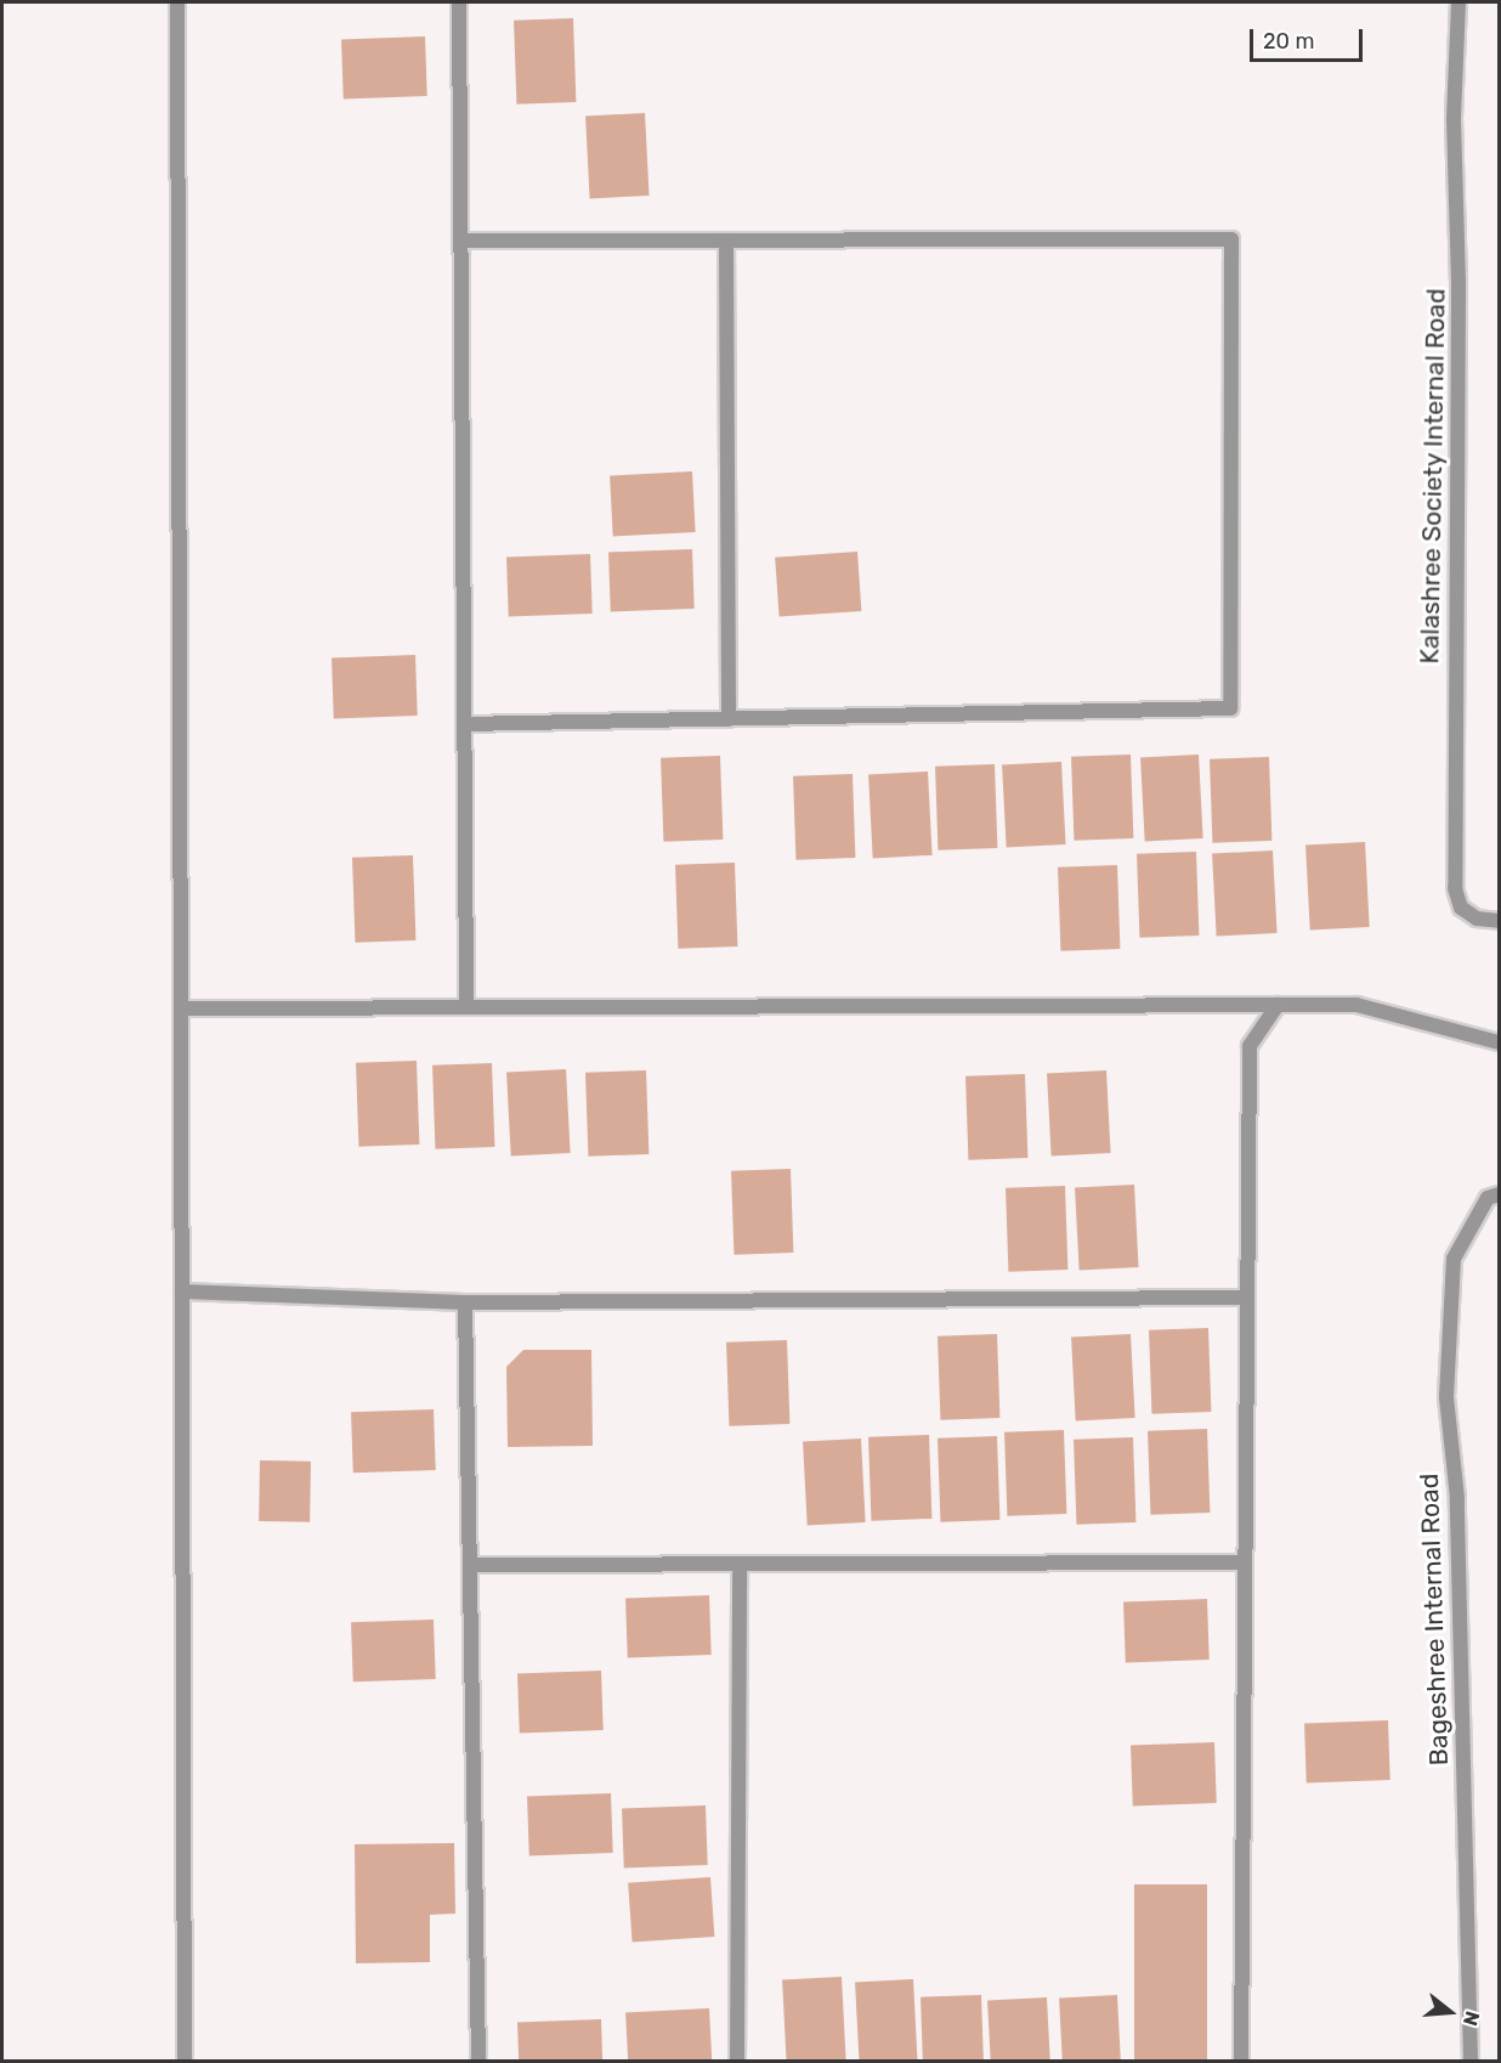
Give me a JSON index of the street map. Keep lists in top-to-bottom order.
{
  "streets": {
    "street": ["Kalashree Society Internal Road", "Bageshree Internal Road"]
  },
  "scale_bar": "20 m",
  "north": "right"
}
